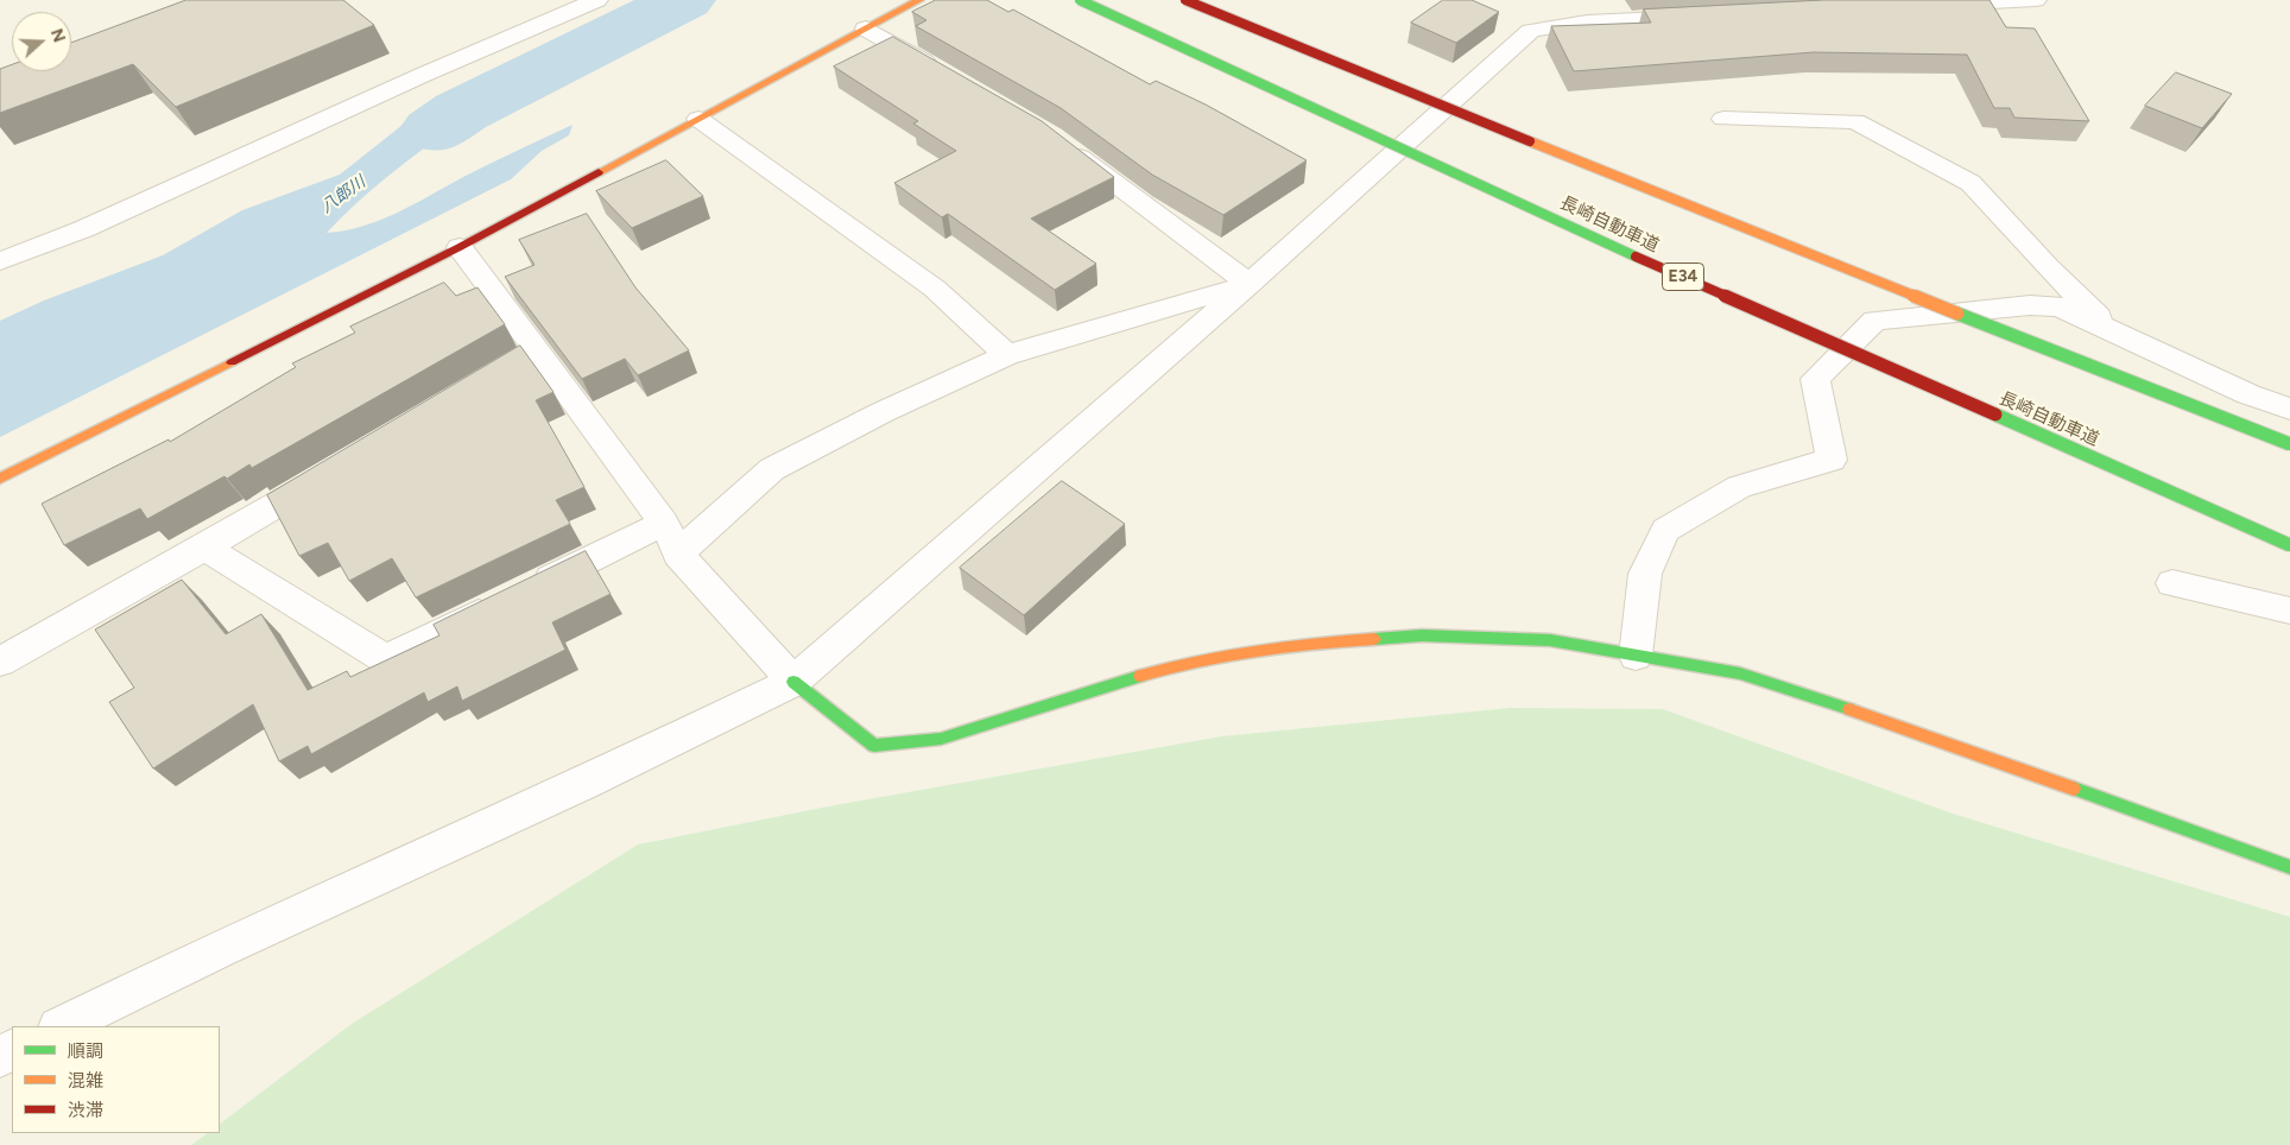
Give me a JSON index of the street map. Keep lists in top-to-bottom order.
{
  "streets": {
    "main road": ["長崎自動車道", "E34"]
  },
  "water": ["八郎川"],
  "legend": ["順調", "混雑", "渋滞"],
  "north": "right"
}
